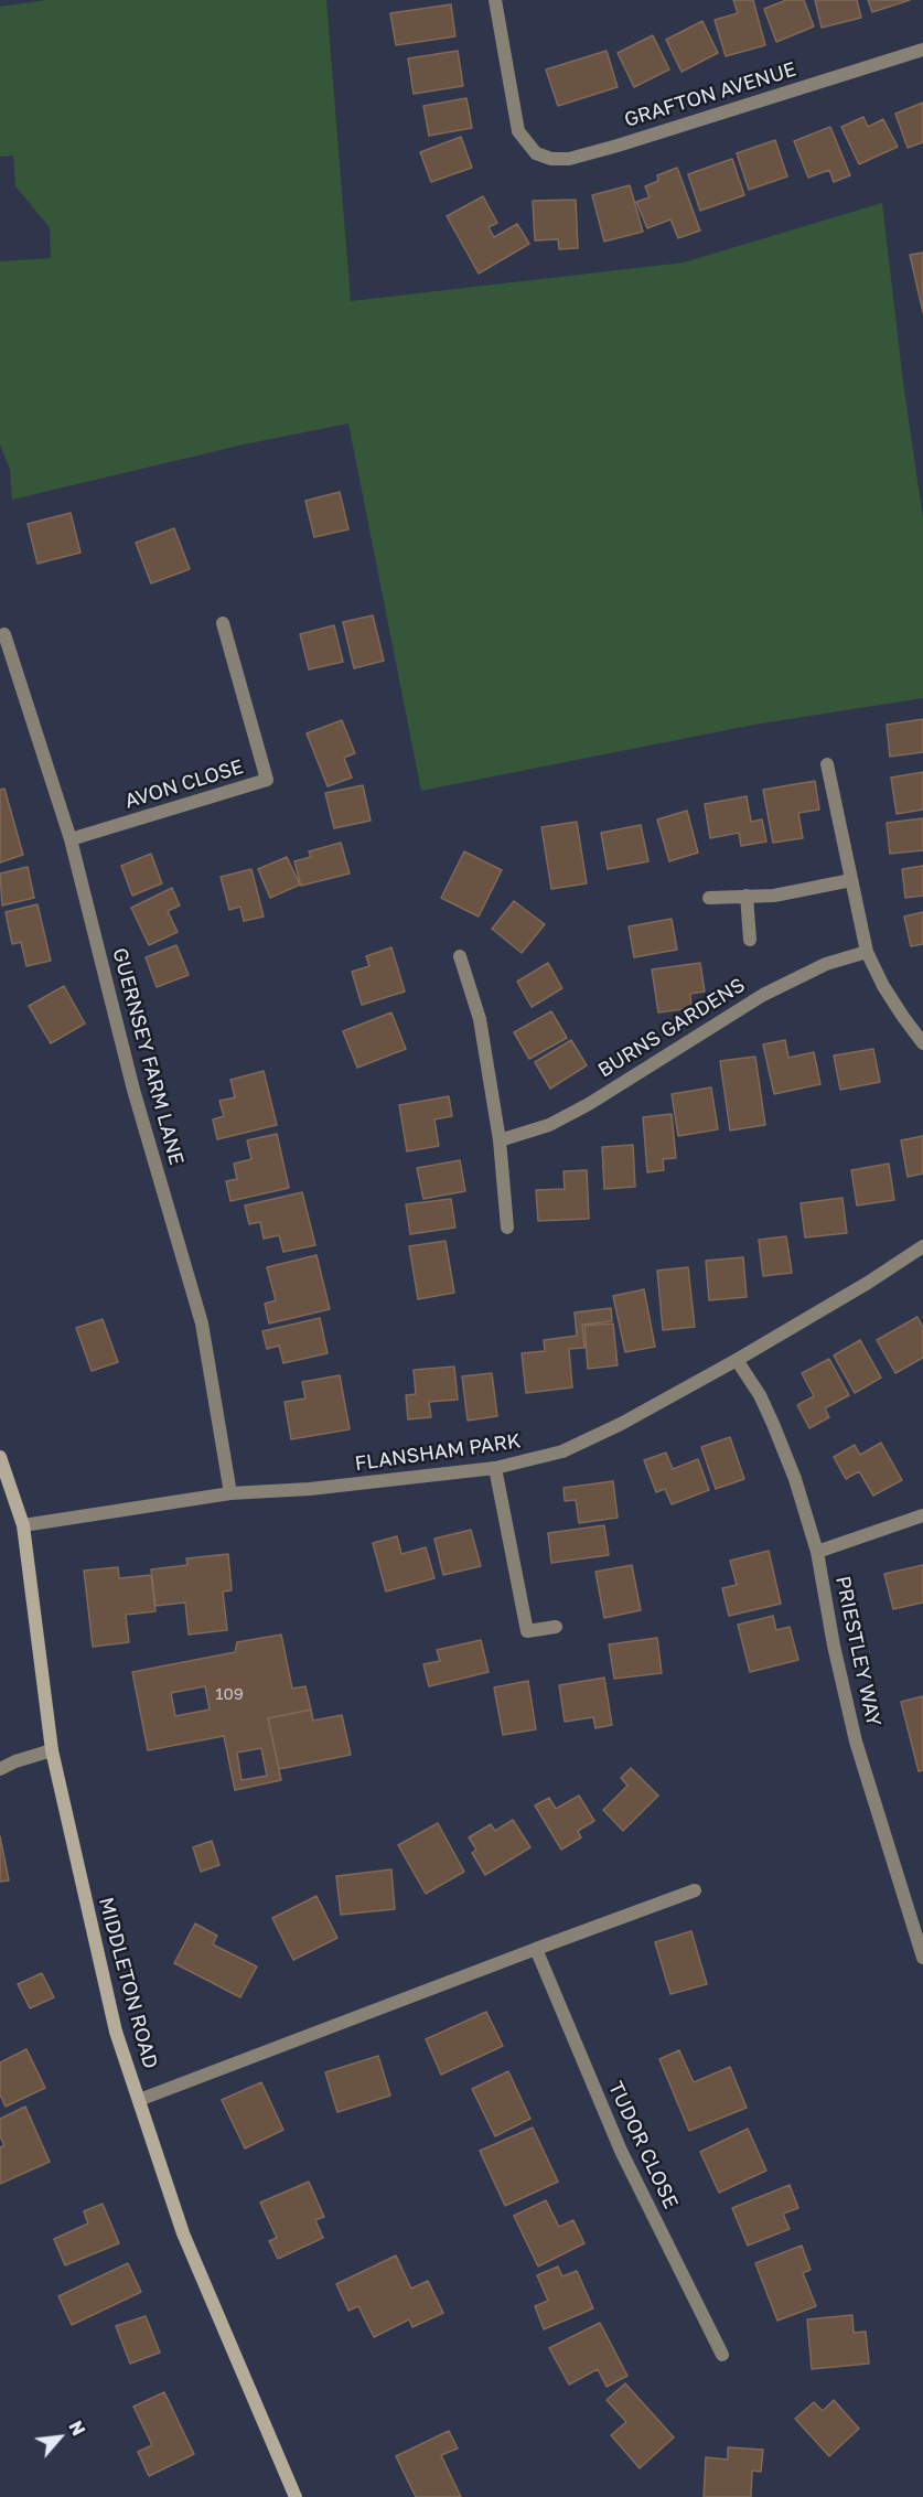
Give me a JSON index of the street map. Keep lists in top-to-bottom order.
{
  "streets": {
    "main road": ["MIDDLETON ROAD"],
    "street": [
      "GRAFTON AVENUE",
      "AVON CLOSE",
      "BURNS GARDENS",
      "GUERNSEY FARM LANE",
      "FLANSHAM PARK",
      "PRIESTLEY WAY",
      "TUDOR CLOSE"
    ]
  },
  "crossings": [
    ["AVON CLOSE", "GUERNSEY FARM LANE"],
    ["GUERNSEY FARM LANE", "FLANSHAM PARK"],
    ["FLANSHAM PARK", "PRIESTLEY WAY"],
    ["FLANSHAM PARK", "MIDDLETON ROAD"]
  ],
  "house_numbers": ["109"],
  "north": "top right"
}
